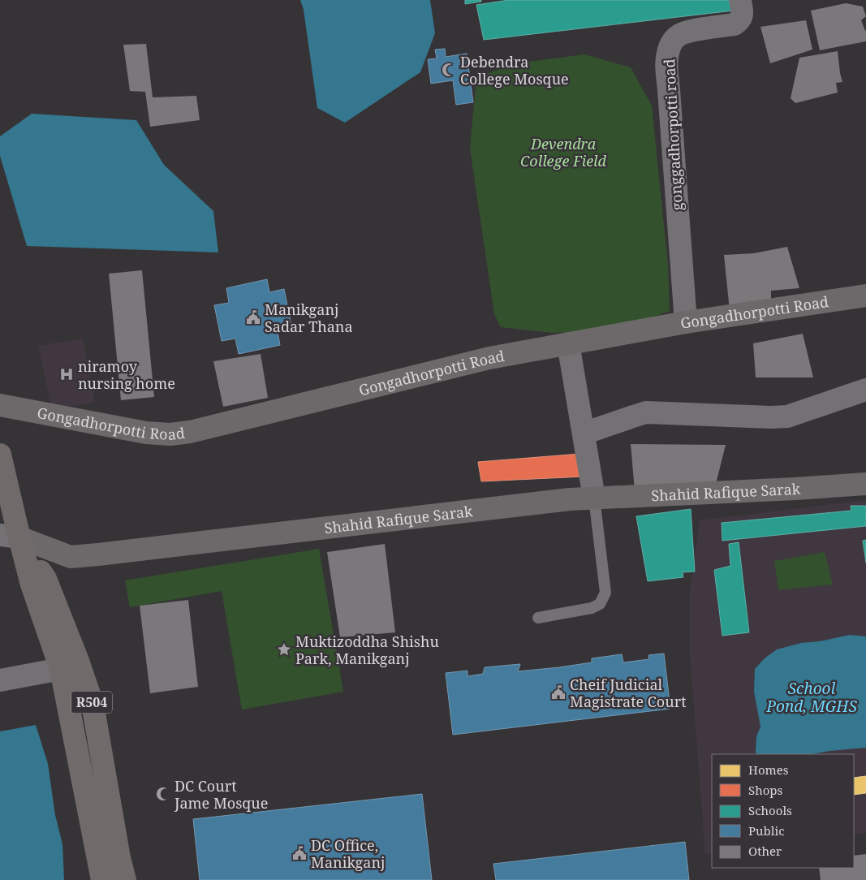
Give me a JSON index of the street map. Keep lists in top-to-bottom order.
{
  "streets": {
    "main road": ["R504"],
    "street": ["gonggadhorpotti road", "Gongadhorpotti Road", "Shahid Rafique Sarak"]
  },
  "crossings": [
    ["gonggadhorpotti road", "Gongadhorpotti Road"],
    ["Shahid Rafique Sarak", "R504"]
  ],
  "water": ["School Pond, MGHS"],
  "parks": ["Devendra College Field"],
  "places": {
    "mosque": ["Debendra College Mosque", "DC Court Jame Mosque"],
    "public building": ["Manikganj Sadar Thana", "Cheif Judicial Magistrate Court", "DC Office, Manikganj"],
    "hospital": ["niramoy nursing home"],
    "place": ["Muktizoddha Shishu Park, Manikganj"]
  },
  "legend": [
    "Homes",
    "Shops",
    "Schools",
    "Public",
    "Other"
  ]
}
